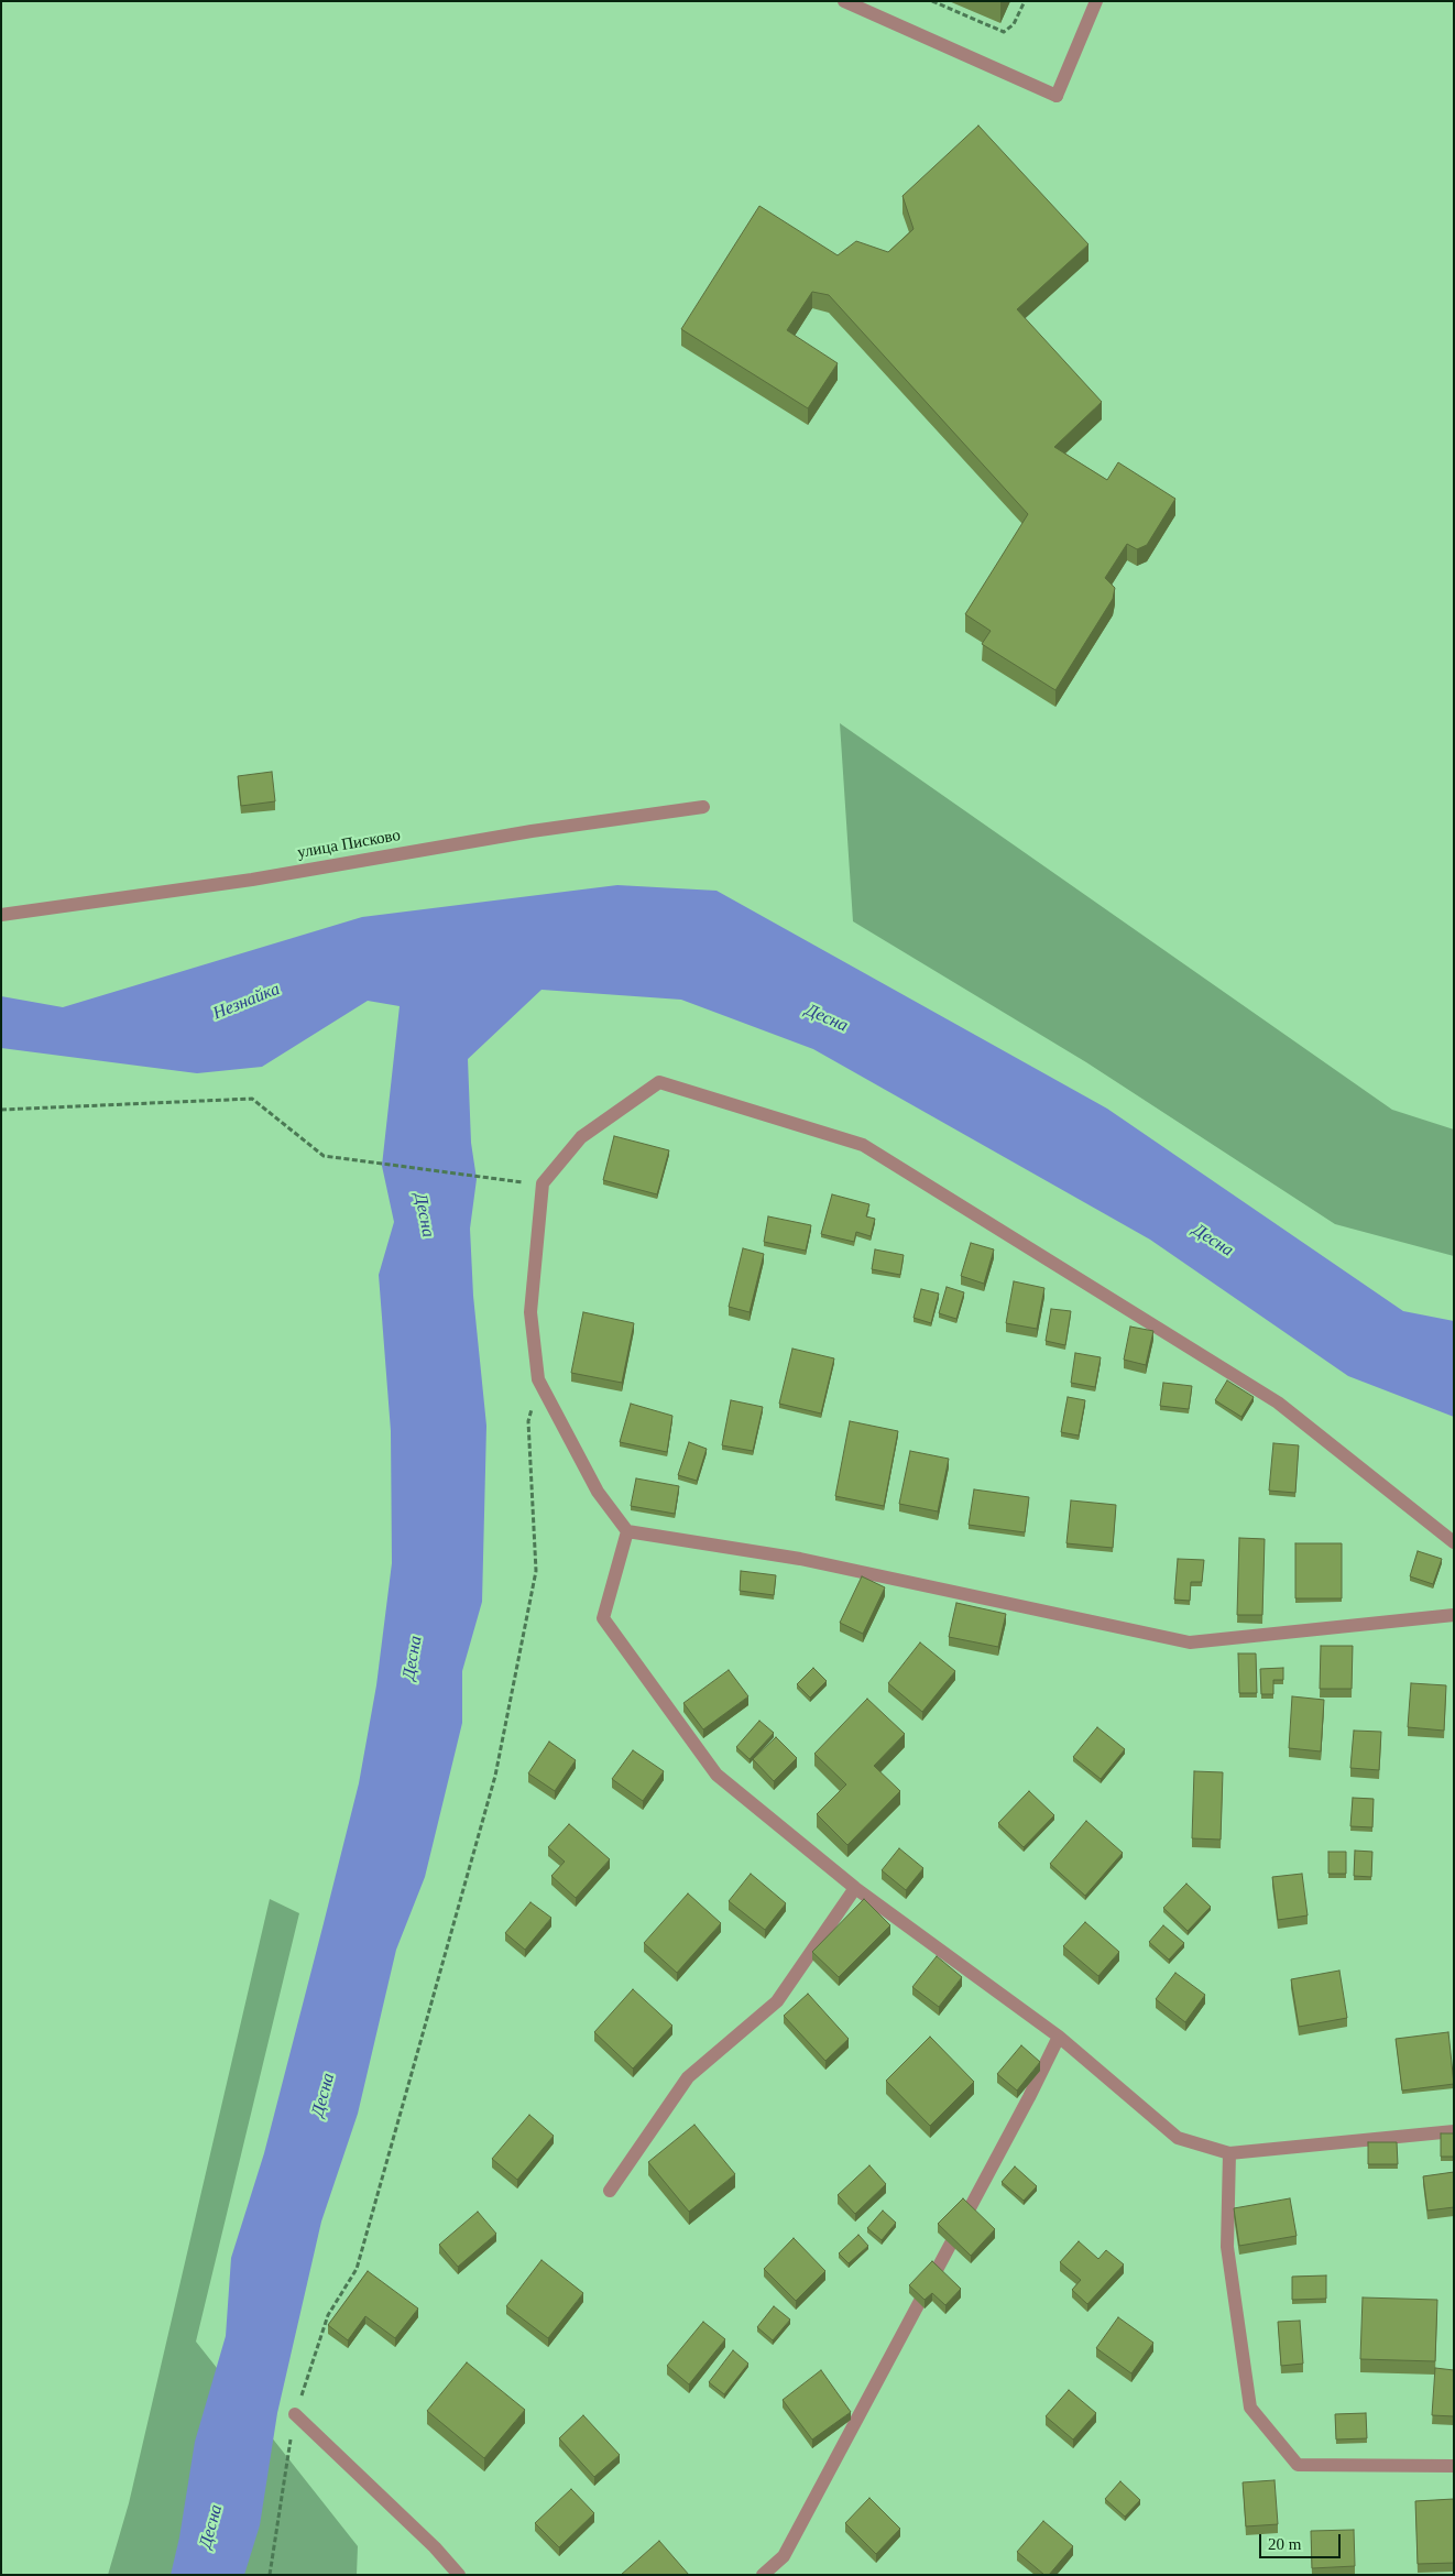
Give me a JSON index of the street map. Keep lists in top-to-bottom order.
{
  "streets": {
    "street": ["улица Писково"]
  },
  "water": ["Незнайка", "Десна"],
  "scale_bar": "20 m"
}
